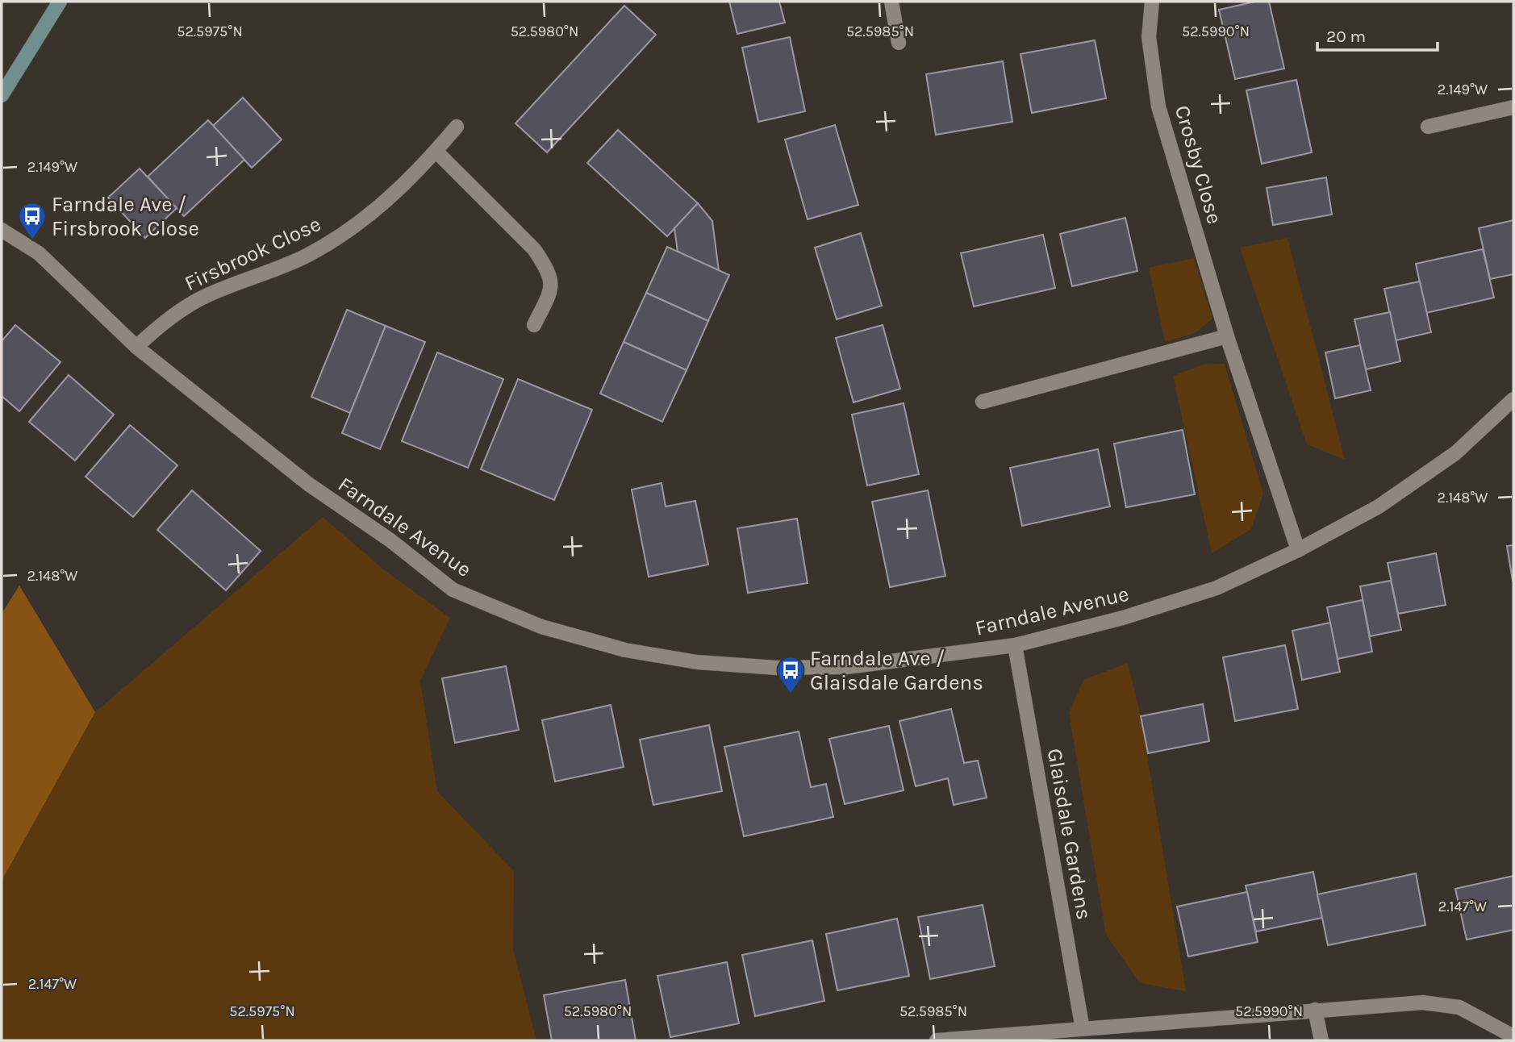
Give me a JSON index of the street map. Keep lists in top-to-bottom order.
{
  "streets": {
    "street": [
      "Crosby Close",
      "Firsbrook Close",
      "Farndale Avenue",
      "Glaisdale Gardens"
    ]
  },
  "crossings": [
    ["Crosby Close", "Farndale Avenue"],
    ["Firsbrook Close", "Farndale Avenue"],
    ["Farndale Avenue", "Glaisdale Gardens"]
  ],
  "places": {
    "bus stop": ["Farndale Ave / Firsbrook Close", "Farndale Ave / Glaisdale Gardens"]
  },
  "scale_bar": "20 m",
  "coordinates": [
    "52.5975°N",
    "52.5980°N",
    "52.5985°N",
    "52.5990°N",
    "2.149°W",
    "2.148°W",
    "2.147°W"
  ]
}
